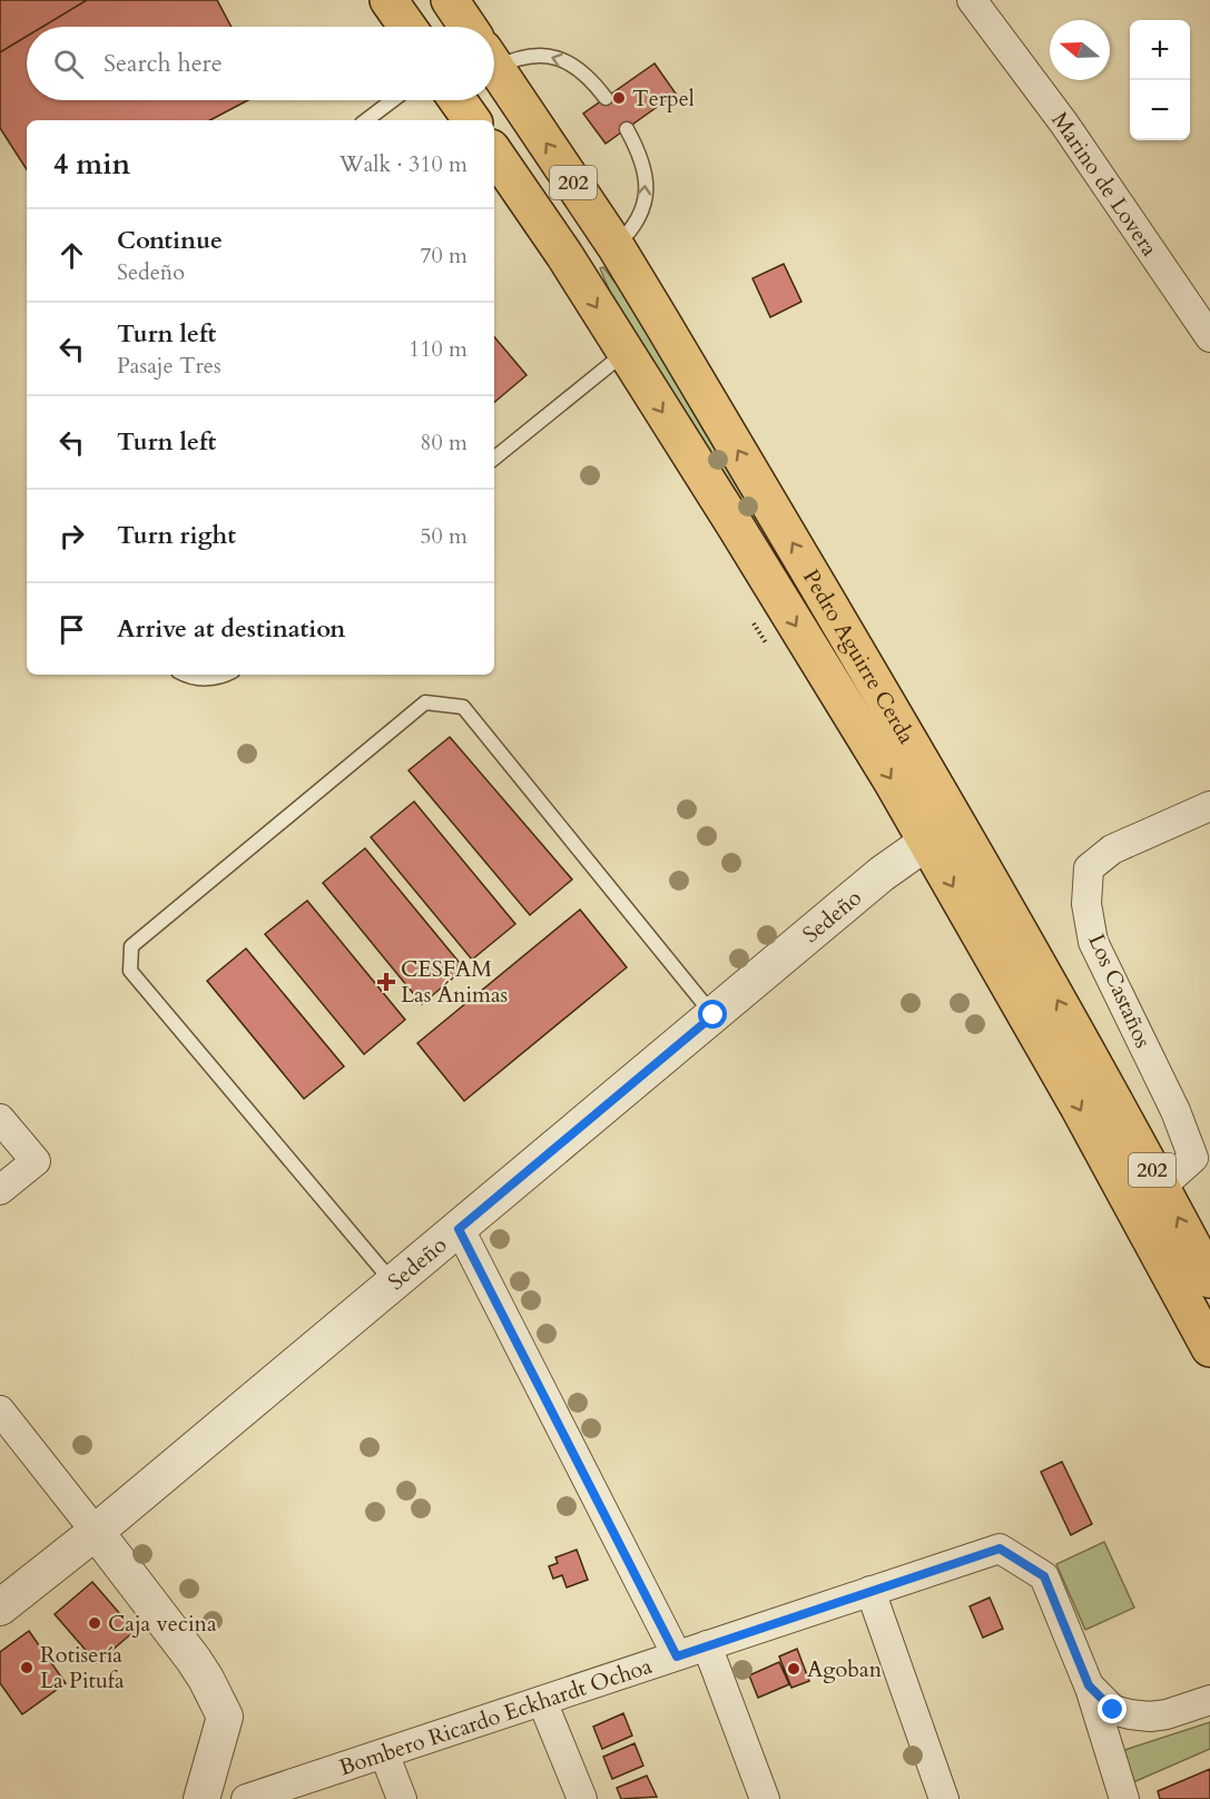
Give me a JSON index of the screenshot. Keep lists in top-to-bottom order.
{
  "streets": {
    "highway": ["202", "Pedro Aguirre Cerda"],
    "street": [
      "Marino de Lovera",
      "Sedeño",
      "Los Castaños",
      "Bombero Ricardo Eckhardt Ochoa"
    ]
  },
  "crossings": [
    ["Pedro Aguirre Cerda", "Sedeño"],
    ["Pedro Aguirre Cerda", "Los Castaños"]
  ],
  "places": {
    "other": [
      "Terpel",
      "Caja vecina",
      "Rotisería La Pitufa",
      "Agoban"
    ],
    "health": ["CESFAM Las Ánimas"]
  },
  "north": "left",
  "page": {
    "map_buttons": ["+", "−"],
    "search": "Search here",
    "heading": ["4 min", "Walk · 310 m"],
    "list": [
      ["Continue", "Sedeño", "70 m"],
      ["Turn left", "Pasaje Tres", "110 m"],
      ["Turn left", "80 m"],
      ["Turn right", "50 m"],
      "Arrive at destination"
    ]
  }
}
